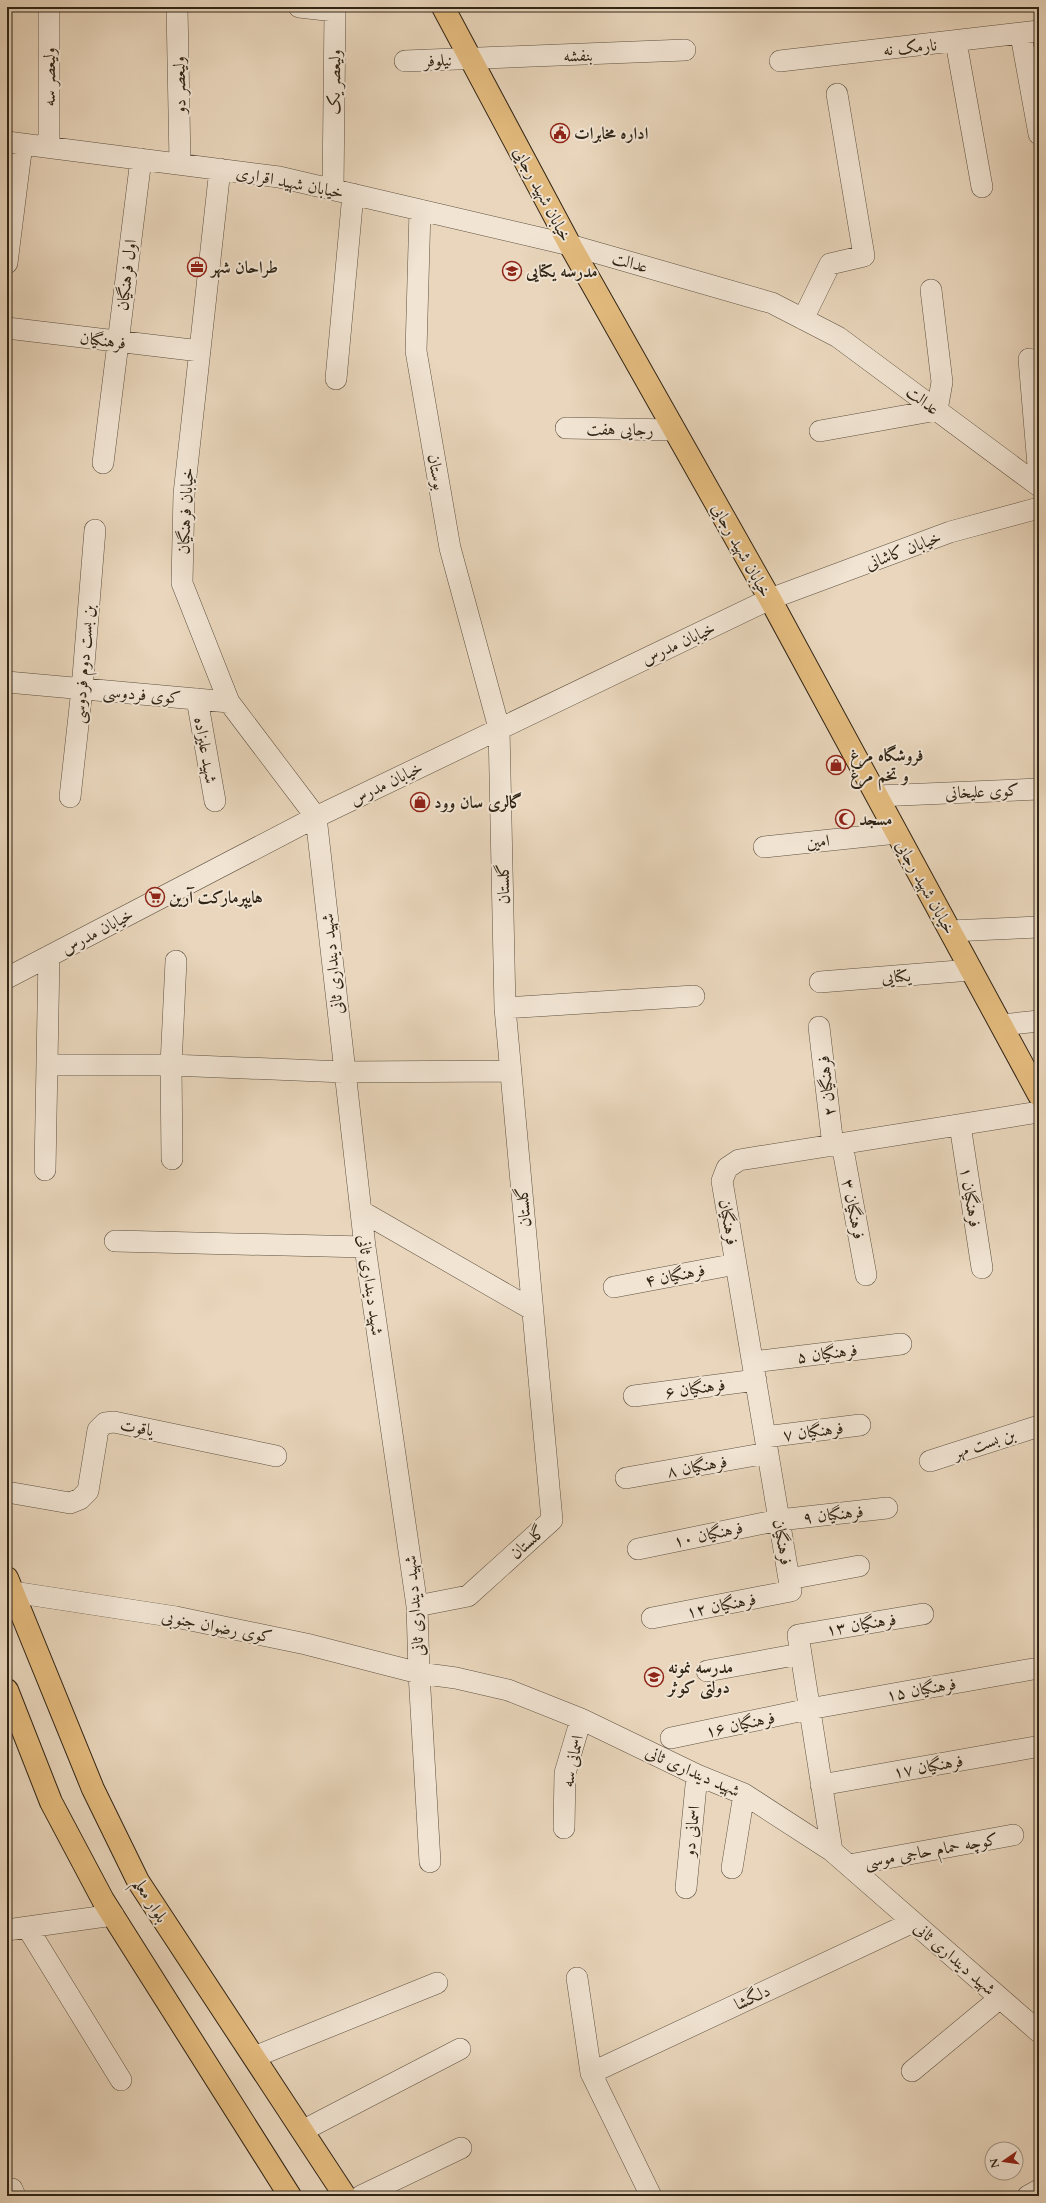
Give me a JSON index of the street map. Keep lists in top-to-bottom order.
{
  "streets": {
    "main road": ["خیابان شهید رجایی", "بلوار معلم"],
    "street": [
      "نارمک نه",
      "بنفشه",
      "نیلوفر",
      "ولیعصر سه",
      "ولیعصر یک",
      "ولیعصر دو",
      "خیابان شهید اقراری",
      "عدالت",
      "اول فرهنگیان",
      "فرهنگیان",
      "رجایی هفت",
      "بوستان",
      "خیابان فرهنگیان",
      "خیابان کاشانی",
      "خیابان مدرس",
      "بن بست دوم فردوسی",
      "کوی فردوسی",
      "شهید علیزاده",
      "کوی علیخانی",
      "امین",
      "گلستان",
      "شهید دینداری ثانی",
      "یکتایی",
      "فرهنگیان ۲",
      "فرهنگیان ۱",
      "فرهنگیان ۳",
      "فرهنگیان ۴",
      "فرهنگیان ۵",
      "فرهنگیان ۶",
      "یاقوت",
      "فرهنگیان ۷",
      "بن بست مهر",
      "فرهنگیان ۸",
      "فرهنگیان ۹",
      "فرهنگیان ۱۰",
      "فرهنگیان ۱۲",
      "فرهنگیان ۱۳",
      "کوی رضوان جنوبی",
      "فرهنگیان ۱۵",
      "فرهنگیان ۱۶",
      "اسمانی سه",
      "فرهنگیان ۱۷",
      "اسمانی دو",
      "کوچه حمام حاجی موسی",
      "دلگشا"
    ]
  },
  "crossings": [
    ["بنفشه", "نیلوفر"],
    ["بنفشه", "خیابان شهید رجایی"],
    ["نیلوفر", "خیابان شهید رجایی"],
    ["ولیعصر سه", "خیابان شهید اقراری"],
    ["ولیعصر یک", "خیابان شهید اقراری"],
    ["ولیعصر دو", "خیابان شهید اقراری"],
    ["خیابان شهید اقراری", "خیابان شهید رجایی"],
    ["خیابان شهید اقراری", "عدالت"],
    ["خیابان شهید اقراری", "اول فرهنگیان"],
    ["خیابان شهید اقراری", "بوستان"],
    ["خیابان شهید اقراری", "خیابان فرهنگیان"],
    ["خیابان شهید رجایی", "عدالت"],
    ["خیابان شهید رجایی", "رجایی هفت"],
    ["خیابان شهید رجایی", "خیابان کاشانی"],
    ["خیابان شهید رجایی", "خیابان مدرس"],
    ["خیابان شهید رجایی", "کوی علیخانی"],
    ["خیابان شهید رجایی", "امین"],
    ["خیابان شهید رجایی", "یکتایی"],
    ["اول فرهنگیان", "فرهنگیان"],
    ["فرهنگیان", "خیابان فرهنگیان"],
    ["فرهنگیان", "فرهنگیان ۲"],
    ["فرهنگیان", "فرهنگیان ۱"],
    ["فرهنگیان", "فرهنگیان ۳"],
    ["فرهنگیان", "فرهنگیان ۴"],
    ["فرهنگیان", "فرهنگیان ۵"],
    ["فرهنگیان", "فرهنگیان ۶"],
    ["فرهنگیان", "فرهنگیان ۷"],
    ["فرهنگیان", "فرهنگیان ۸"],
    ["فرهنگیان", "فرهنگیان ۹"],
    ["فرهنگیان", "فرهنگیان ۱۰"],
    ["فرهنگیان", "فرهنگیان ۱۲"],
    ["بوستان", "خیابان مدرس"],
    ["بوستان", "گلستان"],
    ["خیابان فرهنگیان", "خیابان مدرس"],
    ["خیابان فرهنگیان", "کوی فردوسی"],
    ["خیابان فرهنگیان", "شهید دینداری ثانی"],
    ["خیابان کاشانی", "خیابان مدرس"],
    ["خیابان مدرس", "گلستان"],
    ["خیابان مدرس", "شهید دینداری ثانی"],
    ["بن بست دوم فردوسی", "کوی فردوسی"],
    ["کوی فردوسی", "شهید علیزاده"],
    ["گلستان", "شهید دینداری ثانی"],
    ["شهید دینداری ثانی", "کوی رضوان جنوبی"],
    ["شهید دینداری ثانی", "اسمانی سه"],
    ["شهید دینداری ثانی", "اسمانی دو"],
    ["شهید دینداری ثانی", "کوچه حمام حاجی موسی"],
    ["شهید دینداری ثانی", "دلگشا"],
    ["فرهنگیان ۲", "فرهنگیان ۳"],
    ["فرهنگیان ۵", "فرهنگیان ۶"],
    ["فرهنگیان ۷", "فرهنگیان ۸"],
    ["فرهنگیان ۹", "فرهنگیان ۱۰"],
    ["کوی رضوان جنوبی", "بلوار معلم"],
    ["فرهنگیان ۱۵", "فرهنگیان ۱۶"]
  ],
  "places": {
    "public building": ["اداره مخابرات"],
    "office": ["طراحان شهر"],
    "school or university": ["مدرسه یکتایی", "مدرسه نمونه دولتی کوثر"],
    "shop": ["فروشگاه مرغ و تخم مرغ", "گالری سان وود"],
    "mosque": ["مسجد"],
    "supermarket": ["هایپرمارکت آرین"]
  },
  "north": "left"
}
